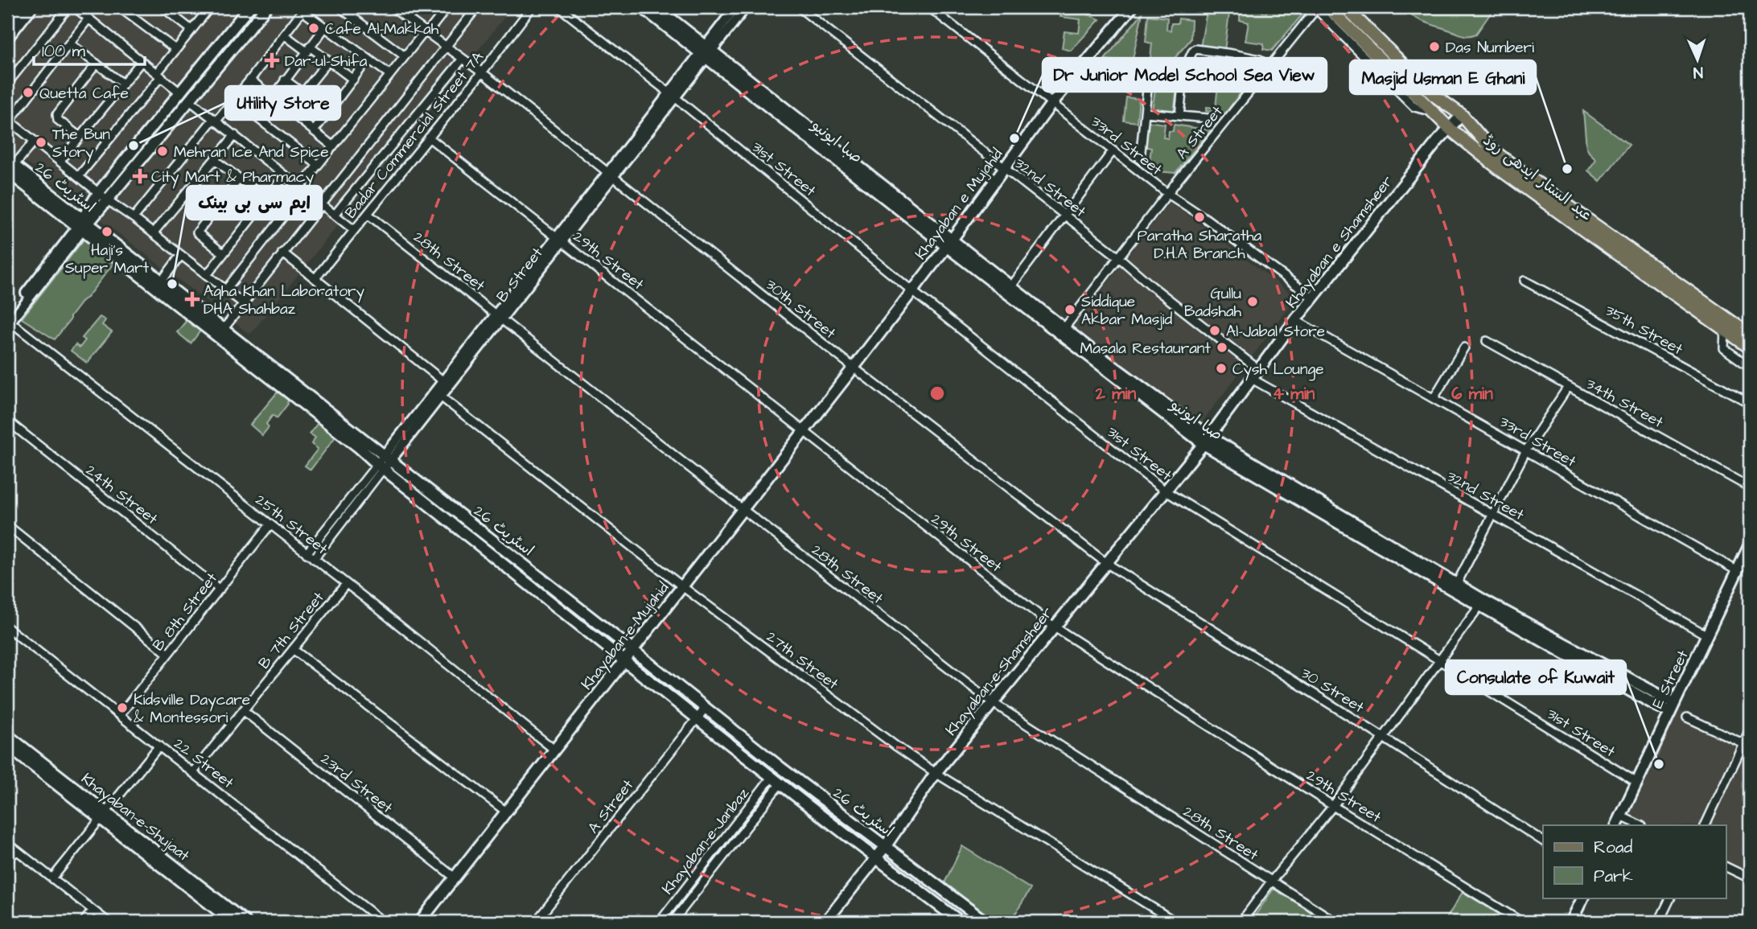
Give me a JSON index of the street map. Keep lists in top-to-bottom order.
{
  "streets": {
    "main road": [
      "صبا ایونیو",
      "عبد الستار ایدھی روڈ",
      "اسٹریٹ 26",
      "Khayaban e Mujahid",
      "Khayaban e Shamsheer",
      "Khayaban-e-Mujahid",
      "Khayaban-e-Shamsheer",
      "E Street",
      "Khayaban-e-Shujaat"
    ],
    "street": [
      "A Street",
      "Badar Commercial Street 7A",
      "33rd Street",
      "31st Street",
      "32nd Street",
      "29th Street",
      "28th Street",
      "B Street",
      "30th Street",
      "35th Street",
      "34th Street",
      "24th Street",
      "25th Street",
      "B 8th Street",
      "B 7th Street",
      "27th Street",
      "30 Street",
      "22 Street",
      "23rd Street",
      "Khayaban-e-Janbaz"
    ]
  },
  "crossings": [
    ["A Street", "صبا ایونیو"],
    ["A Street", "33rd Street"],
    ["A Street", "عبد الستار ایدھی روڈ"],
    ["A Street", "اسٹریٹ 26"],
    ["A Street", "32nd Street"],
    ["Badar Commercial Street 7A", "29th Street"],
    ["Badar Commercial Street 7A", "28th Street"],
    ["Badar Commercial Street 7A", "30th Street"],
    ["صبا ایونیو", "Khayaban e Mujahid"],
    ["صبا ایونیو", "Khayaban e Shamsheer"],
    ["صبا ایونیو", "B Street"],
    ["صبا ایونیو", "Khayaban-e-Shamsheer"],
    ["صبا ایونیو", "E Street"],
    ["33rd Street", "Khayaban e Mujahid"],
    ["33rd Street", "Khayaban e Shamsheer"],
    ["33rd Street", "E Street"],
    ["31st Street", "Khayaban e Mujahid"],
    ["31st Street", "B Street"],
    ["31st Street", "Khayaban-e-Shamsheer"],
    ["31st Street", "E Street"],
    ["عبد الستار ایدھی روڈ", "Khayaban e Shamsheer"],
    ["اسٹریٹ 26", "B Street"],
    ["اسٹریٹ 26", "Khayaban-e-Mujahid"],
    ["اسٹریٹ 26", "Khayaban-e-Shamsheer"],
    ["اسٹریٹ 26", "Khayaban-e-Janbaz"],
    ["32nd Street", "Khayaban e Mujahid"],
    ["32nd Street", "Khayaban e Shamsheer"],
    ["32nd Street", "E Street"],
    ["Khayaban e Mujahid", "30th Street"],
    ["Khayaban e Mujahid", "Khayaban-e-Mujahid"],
    ["Khayaban e Shamsheer", "Khayaban-e-Shamsheer"],
    ["29th Street", "B Street"],
    ["29th Street", "Khayaban-e-Mujahid"],
    ["29th Street", "Khayaban-e-Shamsheer"],
    ["28th Street", "B Street"],
    ["28th Street", "Khayaban-e-Mujahid"],
    ["28th Street", "Khayaban-e-Shamsheer"],
    ["B Street", "30th Street"],
    ["B Street", "25th Street"],
    ["B Street", "27th Street"],
    ["30th Street", "Khayaban-e-Mujahid"],
    ["30th Street", "Khayaban-e-Shamsheer"],
    ["30th Street", "30 Street"],
    ["24th Street", "B 8th Street"],
    ["25th Street", "B 8th Street"],
    ["25th Street", "B 7th Street"],
    ["25th Street", "Khayaban-e-Mujahid"],
    ["B 8th Street", "22 Street"],
    ["B 7th Street", "22 Street"],
    ["B 7th Street", "23rd Street"],
    ["Khayaban-e-Mujahid", "27th Street"],
    ["Khayaban-e-Mujahid", "23rd Street"],
    ["27th Street", "Khayaban-e-Shamsheer"],
    ["Khayaban-e-Shamsheer", "30 Street"]
  ],
  "places": {
    "other": [
      "Cafe Al-Makkah",
      "Das Numberi",
      "Quetta Cafe",
      "Dr Junior Model School Sea View",
      "The Bun Story",
      "Utility Store",
      "Mehran Ice And Spice",
      "Masjid Usman E Ghani",
      "Paratha Sharatha D.H.A Branch",
      "Haji's Super Mart",
      "ایم سی بی بینک",
      "Gullu Badshah",
      "Siddique Akbar Masjid",
      "Al-Jabal Store",
      "Masala Restaurant",
      "Cysh Lounge",
      "Kidsville Daycare & Montessori",
      "Consulate of Kuwait"
    ],
    "health": ["Dar-ul-Shifa", "City Mart & Pharmacy", "Agha Khan Laboratory DHA Shahbaz"]
  },
  "legend": ["Road", "Park"],
  "scale_bar": "100 m",
  "north": "bottom",
  "rings": ["2 min", "4 min", "6 min"]
}
